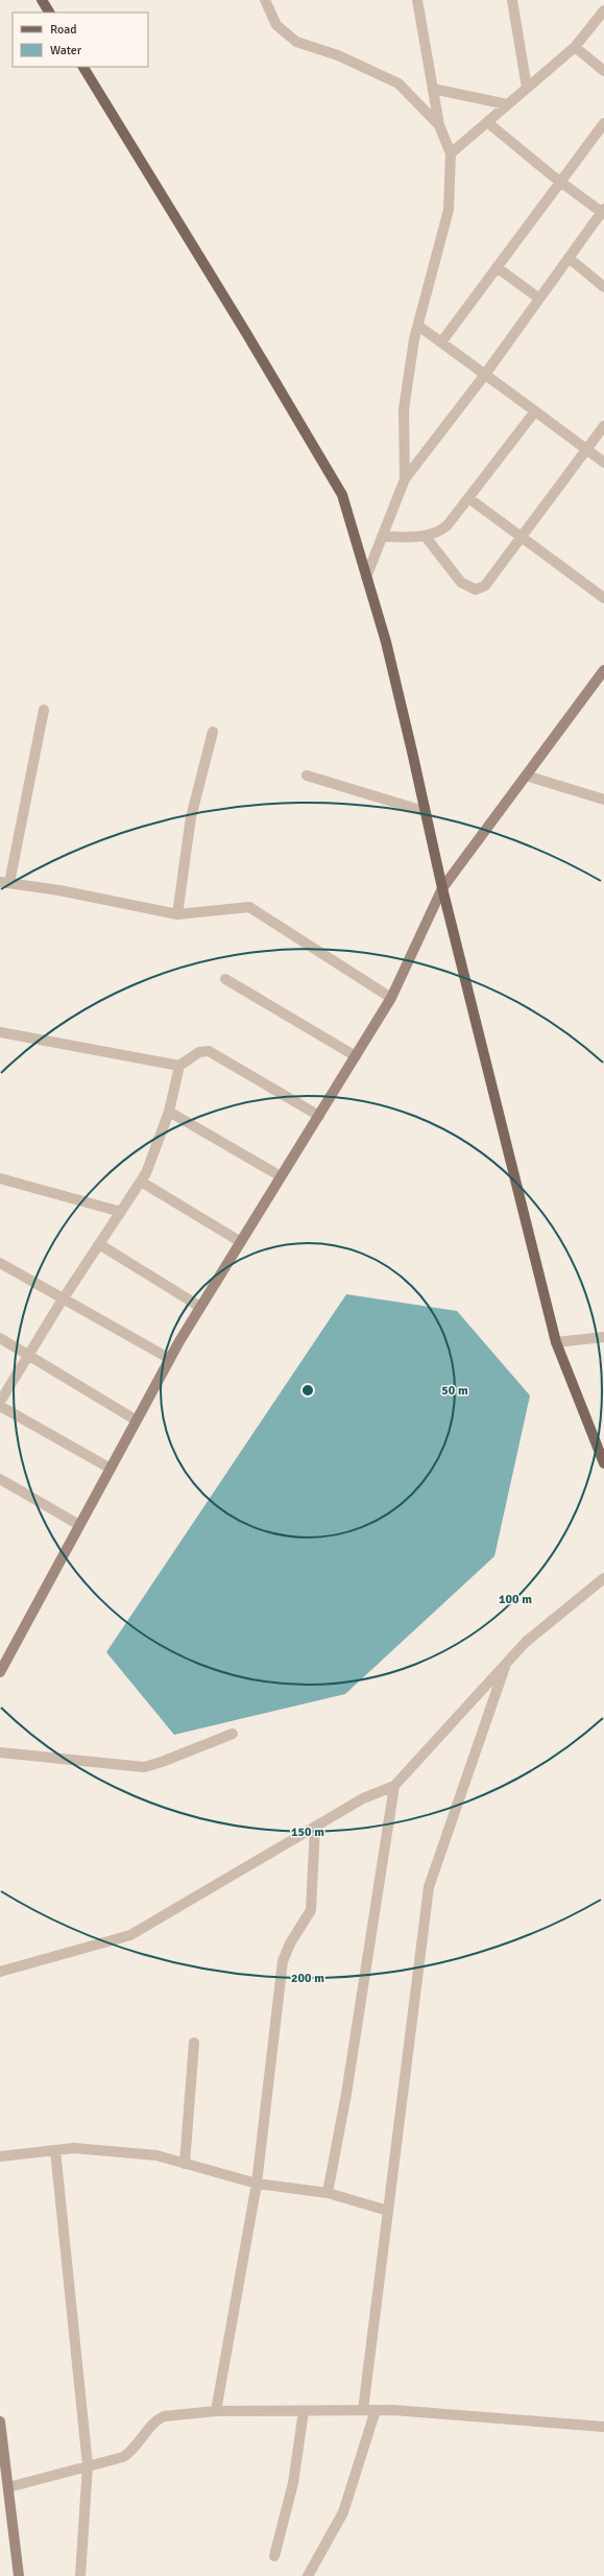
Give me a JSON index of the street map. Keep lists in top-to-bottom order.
{
  "legend": ["Road", "Water"],
  "rings": [
    "50 m",
    "100 m",
    "150 m",
    "200 m"
  ]
}
